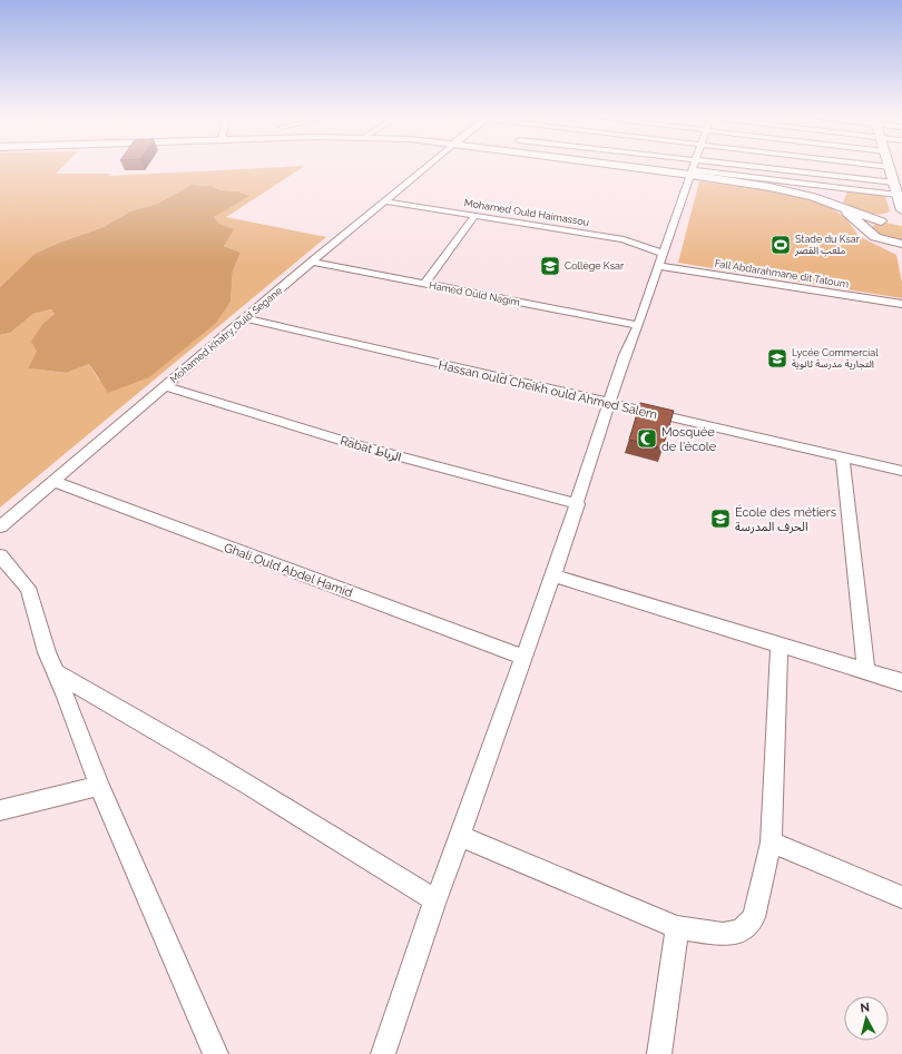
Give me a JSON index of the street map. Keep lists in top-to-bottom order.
{
  "streets": {
    "street": [
      "Mohamed Ould Haimassou",
      "Fall Abdarahmane dit Tatoum",
      "Hamed Ould Nagim",
      "Mohamed Khatry Ould Segane",
      "Hassan ould Cheikh ould Ahmed Salem",
      "Rabat الرباط",
      "Ghali Ould Abdel Hamid"
    ]
  },
  "crossings": [
    ["Mohamed Ould Haimassou", "Fall Abdarahmane dit Tatoum"],
    ["Mohamed Ould Haimassou", "Mohamed Khatry Ould Segane"],
    ["Hamed Ould Nagim", "Mohamed Khatry Ould Segane"],
    ["Mohamed Khatry Ould Segane", "Hassan ould Cheikh ould Ahmed Salem"],
    ["Mohamed Khatry Ould Segane", "Rabat الرباط"],
    ["Mohamed Khatry Ould Segane", "Ghali Ould Abdel Hamid"]
  ],
  "places": {
    "sports": ["Stade du Ksar ملعب القصر"],
    "school or university": ["Collège Ksar", "Lycée Commercial التجارية مدرسة ثانوية", "École des métiers الحرف المدرسة"],
    "mosque": ["Mosquée de l'école"]
  },
  "north": "top"
}
